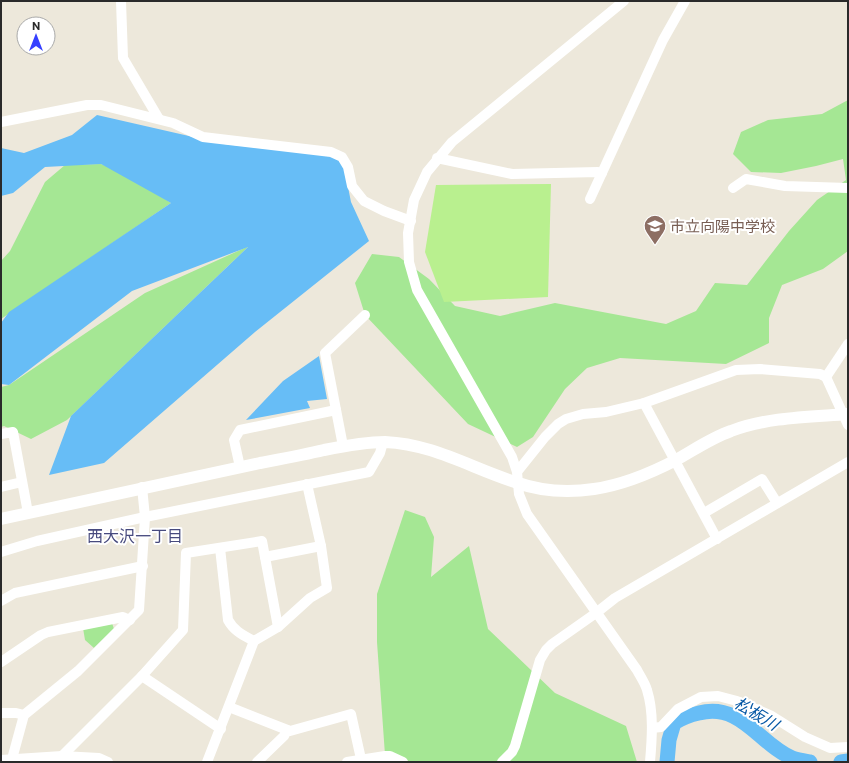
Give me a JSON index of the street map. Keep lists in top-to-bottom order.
{
  "districts": ["西大沢一丁目"],
  "water": ["松板川"],
  "places": {
    "school or university": ["市立向陽中学校"]
  },
  "north": "top"
}
